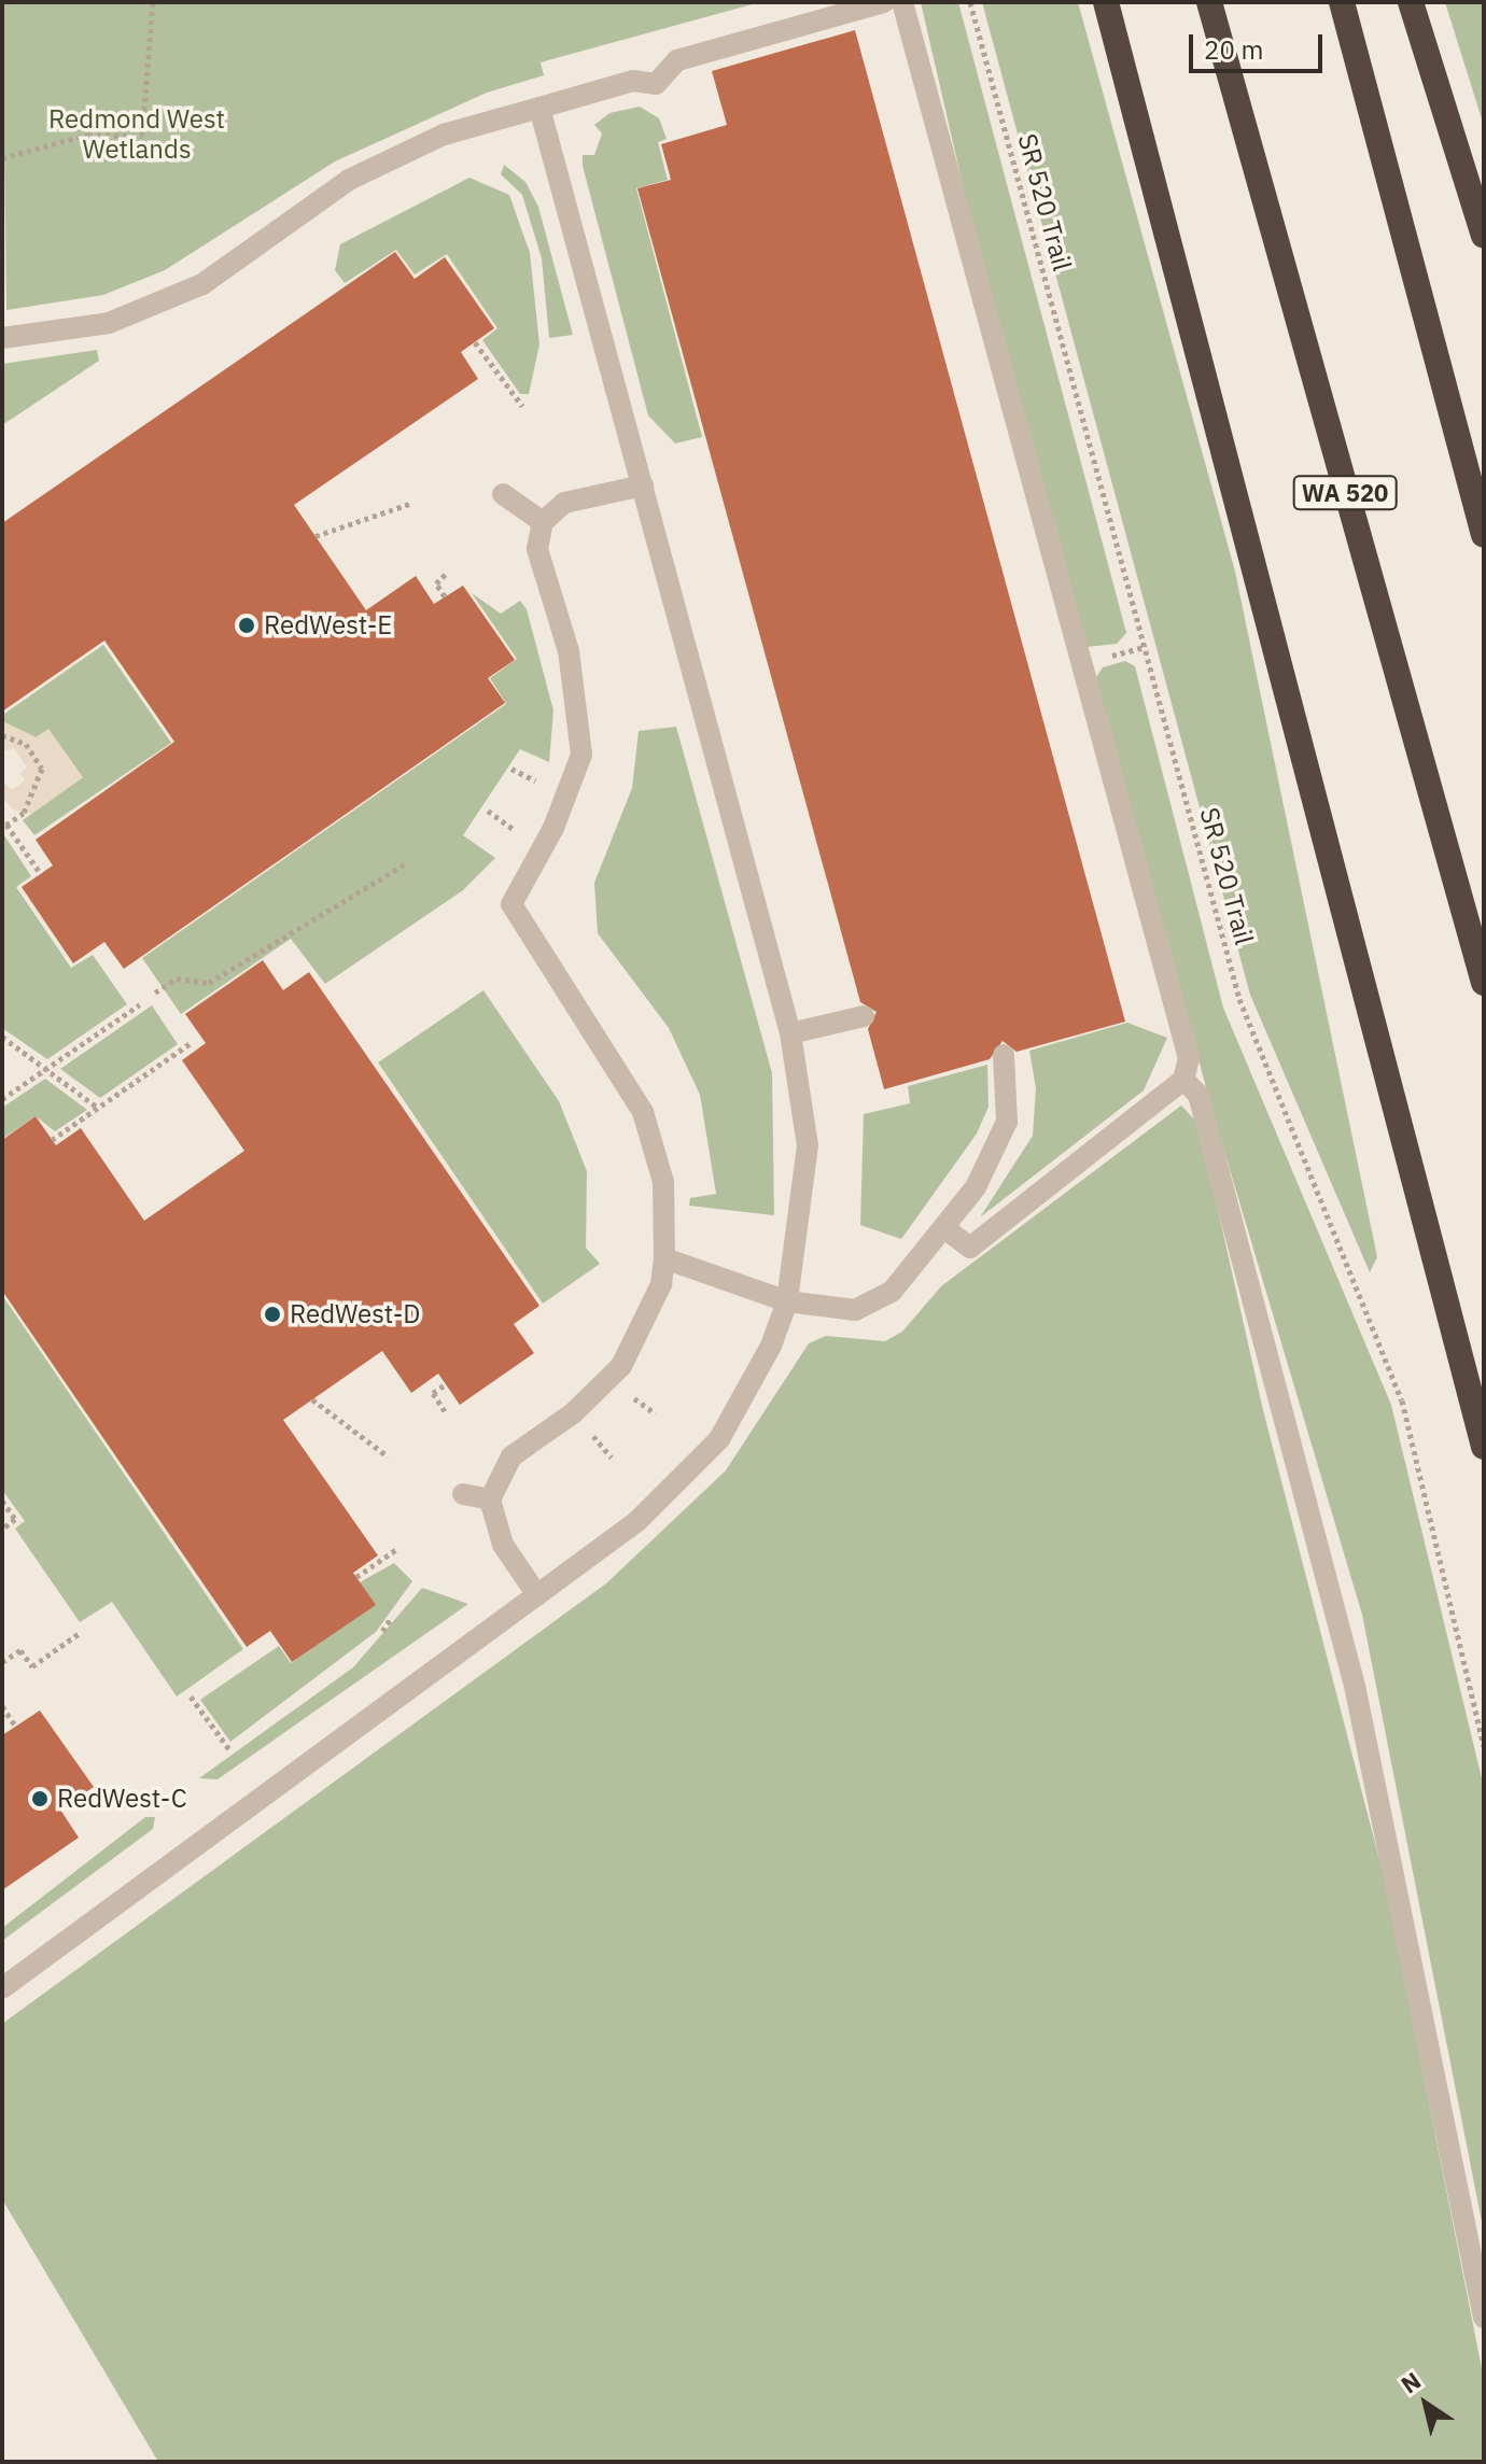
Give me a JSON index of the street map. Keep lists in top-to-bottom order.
{
  "streets": {
    "highway": ["WA 520"],
    "path": ["SR 520 Trail"]
  },
  "parks": ["Redmond West Wetlands"],
  "places": ["RedWest-E", "RedWest-D", "RedWest-C"],
  "scale_bar": "20 m",
  "north": "top left"
}
